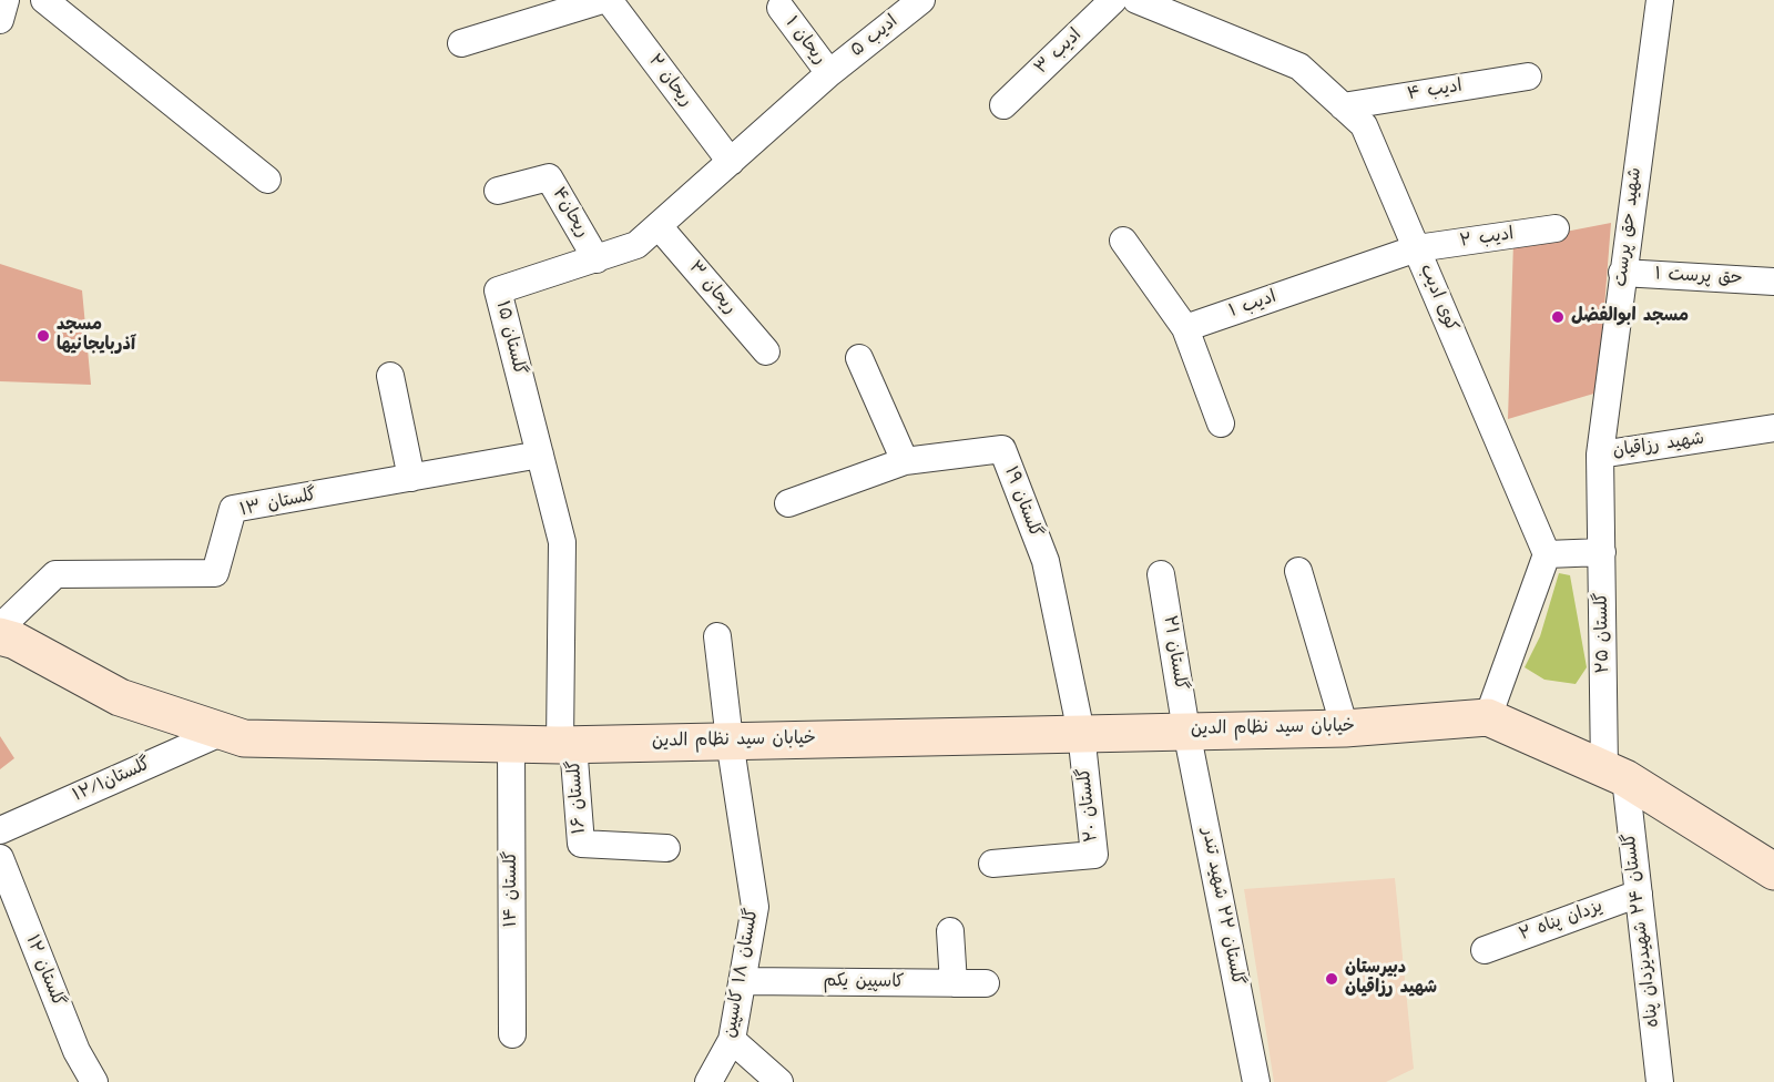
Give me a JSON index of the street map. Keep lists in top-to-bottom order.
{
  "streets": {
    "main road": ["خیابان سید نظام الدین"],
    "street": [
      "ادیب ۵",
      "ریحان ۱",
      "ادیب ۳",
      "ریحان ۲",
      "ادیب ۴",
      "ریحان۴",
      "شهید حق پرست",
      "ادیب ۲",
      "حق پرست ۱",
      "ریحان ۳",
      "کوی ادیب",
      "ادیب ۱",
      "گلستان ۱۵",
      "شهید رزاقیان",
      "گلستان ۱۹",
      "گلستان ۱۳",
      "گلستان ۲۵",
      "گلستان ۲۱",
      "گلستان۱۲/۱",
      "گلستان ۱۶",
      "گلستان ۲۰",
      "گلستان ۱۴",
      "گلستان ۲۲ شهید تندر",
      "یزدان پناه ۲",
      "گلستان ۲۴ شهیدیزدان پناه",
      "گلستان ۱۲",
      "گلستان ۱۸ کاسپین",
      "کاسپین یکم"
    ]
  },
  "crossings": [
    ["ادیب ۵", "ریحان ۱"],
    ["ادیب ۵", "گلستان ۱۵"],
    ["ریحان ۱", "گلستان ۱۵"],
    ["ریحان ۲", "گلستان ۱۵"],
    ["ادیب ۴", "کوی ادیب"],
    ["ریحان۴", "گلستان ۱۵"],
    ["شهید حق پرست", "حق پرست ۱"],
    ["شهید حق پرست", "شهید رزاقیان"],
    ["ادیب ۲", "کوی ادیب"],
    ["ادیب ۲", "ادیب ۱"],
    ["ریحان ۳", "گلستان ۱۵"],
    ["کوی ادیب", "ادیب ۱"],
    ["گلستان ۱۵", "گلستان ۱۳"],
    ["گلستان ۱۵", "خیابان سید نظام الدین"],
    ["گلستان ۱۵", "گلستان ۱۶"],
    ["شهید رزاقیان", "گلستان ۲۵"],
    ["گلستان ۱۹", "خیابان سید نظام الدین"],
    ["گلستان ۱۹", "گلستان ۲۰"],
    ["گلستان ۲۵", "گلستان ۲۴ شهیدیزدان پناه"],
    ["گلستان ۲۱", "خیابان سید نظام الدین"],
    ["گلستان ۲۱", "گلستان ۲۲ شهید تندر"],
    ["خیابان سید نظام الدین", "گلستان۱۲/۱"],
    ["خیابان سید نظام الدین", "گلستان ۱۶"],
    ["خیابان سید نظام الدین", "گلستان ۲۰"],
    ["خیابان سید نظام الدین", "گلستان ۱۴"],
    ["خیابان سید نظام الدین", "گلستان ۲۲ شهید تندر"],
    ["خیابان سید نظام الدین", "گلستان ۱۸ کاسپین"],
    ["یزدان پناه ۲", "گلستان ۲۴ شهیدیزدان پناه"],
    ["گلستان ۱۸ کاسپین", "کاسپین یکم"]
  ],
  "places": ["مسجد ابوالفضل", "مسجد آذربایجانیها", "دبیرستان شهید رزاقیان"]
}
